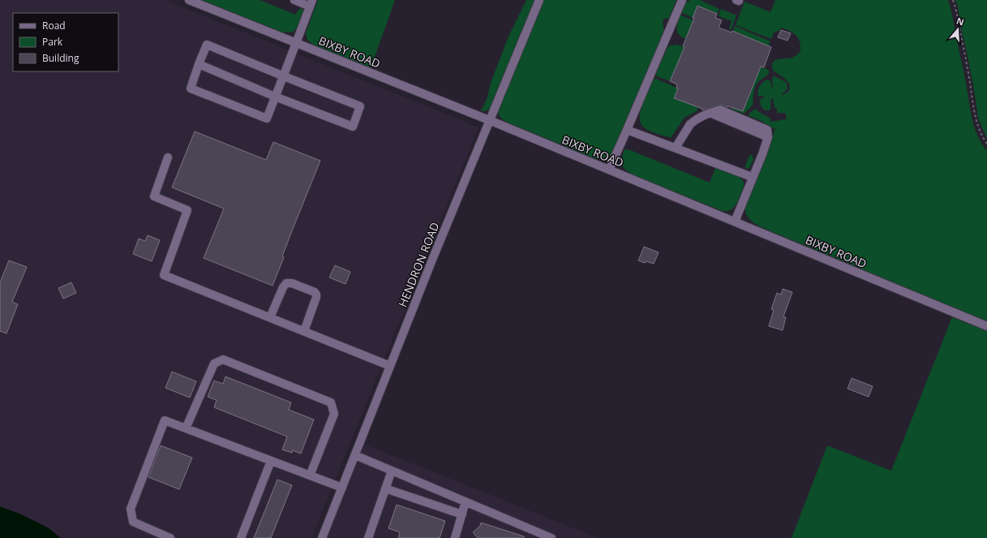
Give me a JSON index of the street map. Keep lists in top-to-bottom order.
{
  "streets": {
    "street": ["BIXBY ROAD", "HENDRON ROAD"]
  },
  "crossings": [
    ["BIXBY ROAD", "HENDRON ROAD"]
  ],
  "legend": ["Road", "Park", "Building"],
  "north": "top"
}
